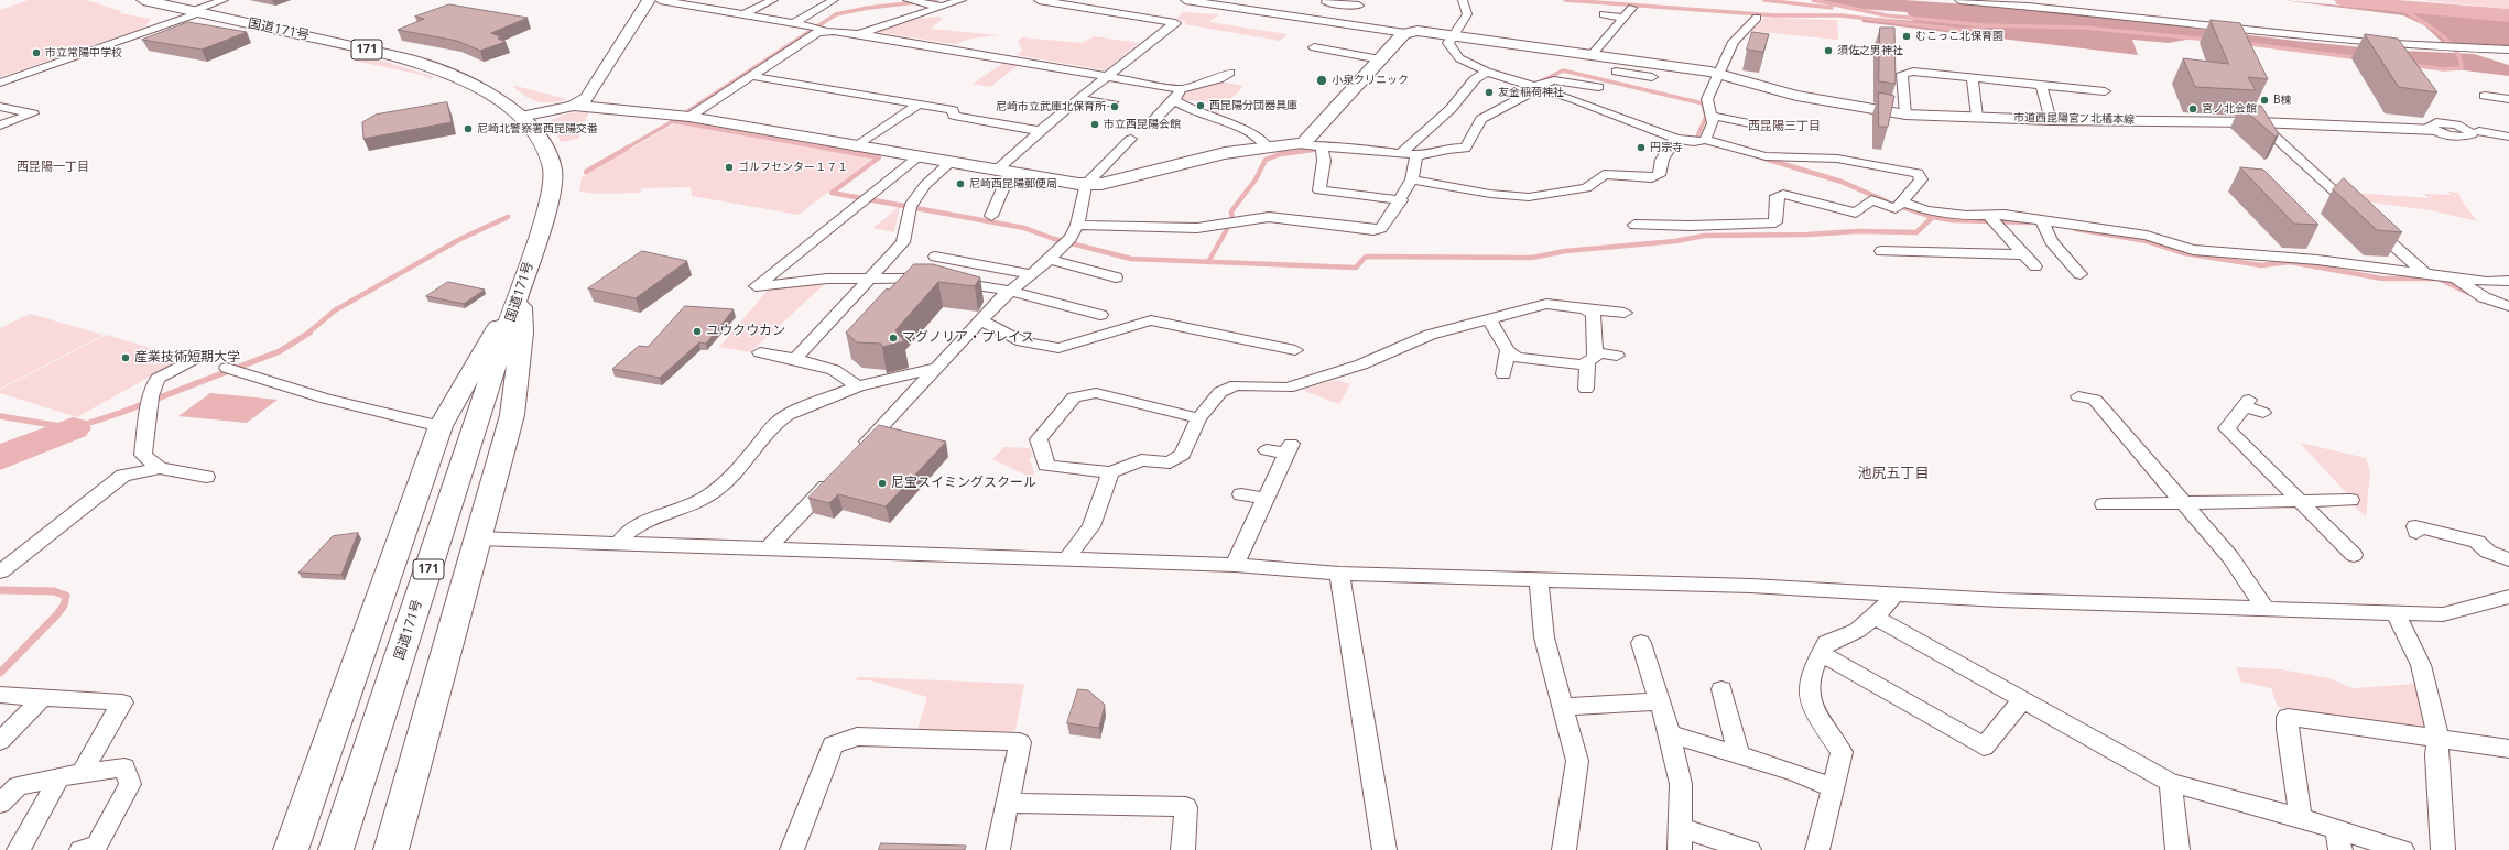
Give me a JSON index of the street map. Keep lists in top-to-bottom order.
{
  "streets": {
    "highway": ["国道171号", "171"],
    "street": ["市道西昆陽宮ノ北橘本線"]
  },
  "districts": ["西昆陽三丁目", "西昆陽一丁目", "池尻五丁目"],
  "places": [
    "むこっこ北保育園",
    "須佐之男神社",
    "市立常陽中学校",
    "小泉クリニック",
    "友金稲荷神社",
    "B棟",
    "西昆陽分団器具庫",
    "尼崎市立武庫北保育所",
    "宮ノ北会館",
    "市立西昆陽会館",
    "尼崎北警察署西昆陽交番",
    "円宗寺",
    "ゴルフセンター１７１",
    "尼崎西昆陽郵便局",
    "ユウクウカン",
    "マグノリア・プレイス",
    "産業技術短期大学",
    "尼宝スイミングスクール"
  ]
}
